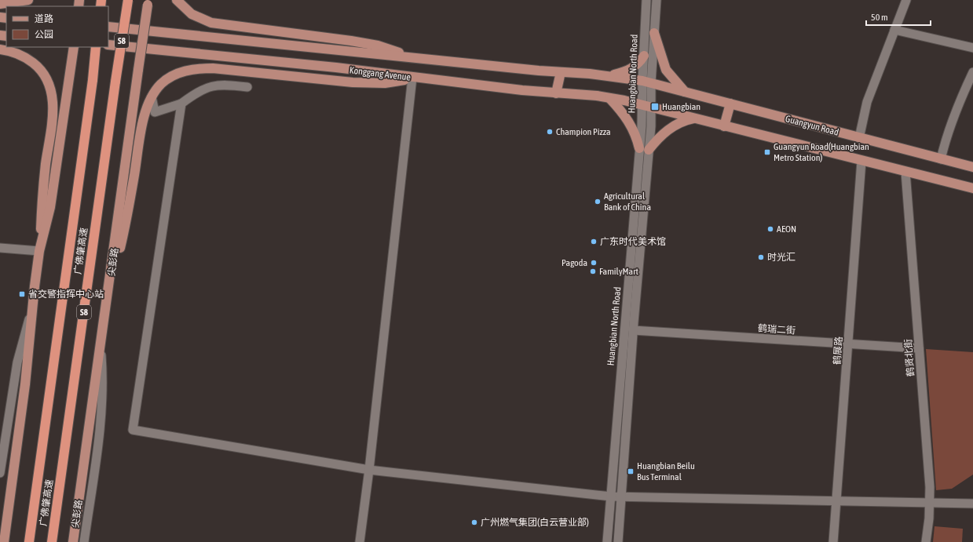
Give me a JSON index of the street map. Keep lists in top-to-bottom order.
{
  "streets": {
    "highway": ["S8", "广佛肇高速"],
    "main road": ["Konggang Avenue", "Guangyun Road", "尖彭路"],
    "street": [
      "Huangbian North Road",
      "鹤瑞二街",
      "鹤展路",
      "鹤贤北街"
    ]
  },
  "crossings": [
    ["Konggang Avenue", "Huangbian North Road"],
    ["Konggang Avenue", "Guangyun Road"],
    ["Huangbian North Road", "Guangyun Road"],
    ["Huangbian North Road", "鹤瑞二街"],
    ["鹤瑞二街", "鹤展路"],
    ["鹤瑞二街", "鹤贤北街"]
  ],
  "places": {
    "transit": [
      "Huangbian",
      "Guangyun Road(Huangbian Metro Station)",
      "省交警指挥中心站",
      "Huangbian Beilu Bus Terminal"
    ],
    "other": [
      "Champion Pizza",
      "Agricultural Bank of China",
      "AEON",
      "广东时代美术馆",
      "时光汇",
      "Pagoda",
      "FamilyMart",
      "广州燃气集团(白云营业部)"
    ]
  },
  "legend": ["道路", "公园"],
  "scale_bar": "50 m"
}
